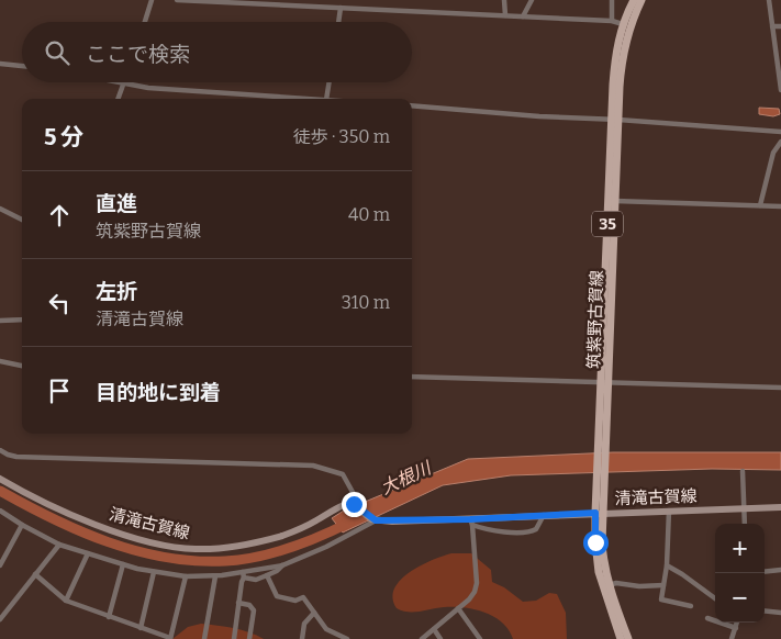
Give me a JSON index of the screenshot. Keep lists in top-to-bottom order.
{
  "streets": {
    "main road": ["35", "筑紫野古賀線", "清滝古賀線"]
  },
  "crossings": [
    ["筑紫野古賀線", "清滝古賀線"]
  ],
  "water": ["大根川"],
  "page": {
    "search": "ここで検索",
    "heading": ["5 分", "徒歩 · 350 m"],
    "list": [
      ["直進", "筑紫野古賀線", "40 m"],
      ["左折", "清滝古賀線", "310 m"],
      "目的地に到着"
    ],
    "map_buttons": ["+", "−"]
  }
}
